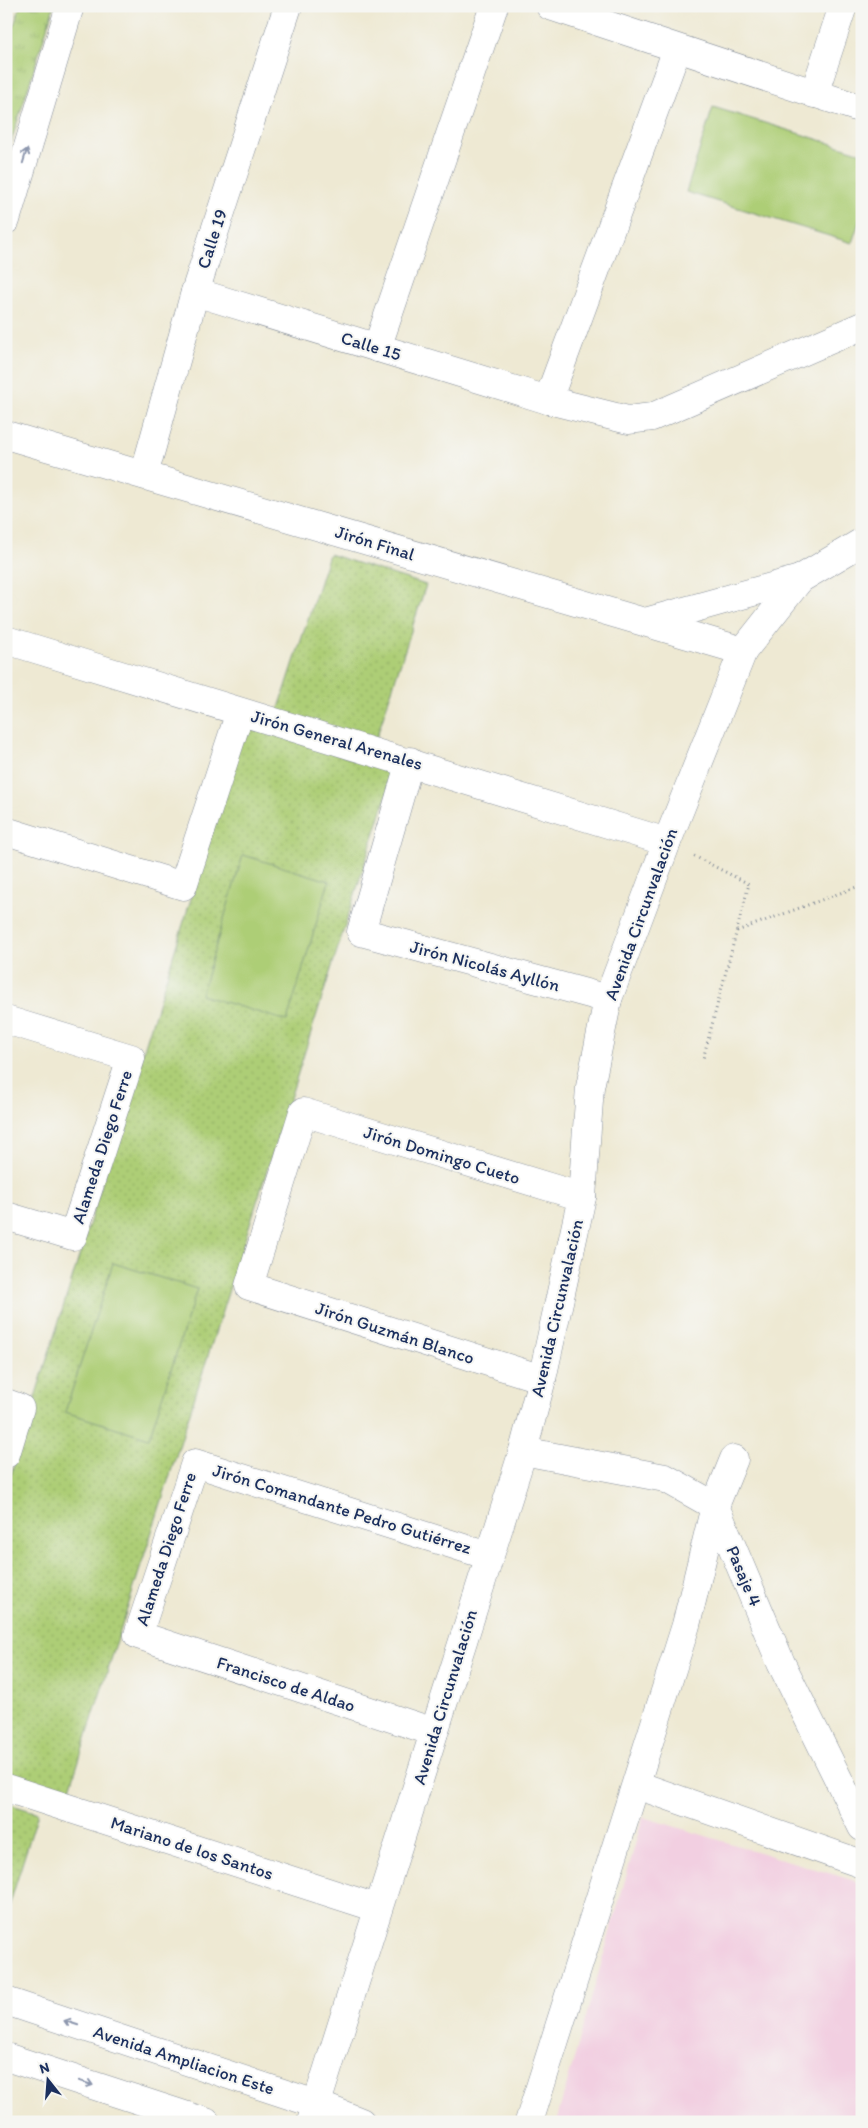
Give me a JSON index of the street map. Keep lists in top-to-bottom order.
{
  "streets": {
    "street": [
      "Calle 19",
      "Calle 15",
      "Jirón Final",
      "Jirón General Arenales",
      "Avenida Circunvalación",
      "Jirón Nicolás Ayllón",
      "Alameda Diego Ferre",
      "Jirón Domingo Cueto",
      "Jirón Guzmán Blanco",
      "Jirón Comandante Pedro Gutiérrez",
      "Pasaje 4",
      "Francisco de Aldao",
      "Mariano de los Santos",
      "Avenida Ampliacion Este"
    ]
  },
  "crossings": [
    ["Calle 19", "Calle 15"],
    ["Calle 19", "Jirón Final"],
    ["Jirón Final", "Avenida Circunvalación"],
    ["Jirón General Arenales", "Avenida Circunvalación"],
    ["Jirón General Arenales", "Jirón Nicolás Ayllón"],
    ["Avenida Circunvalación", "Jirón Nicolás Ayllón"],
    ["Avenida Circunvalación", "Jirón Domingo Cueto"],
    ["Avenida Circunvalación", "Jirón Guzmán Blanco"],
    ["Avenida Circunvalación", "Jirón Comandante Pedro Gutiérrez"],
    ["Avenida Circunvalación", "Francisco de Aldao"],
    ["Avenida Circunvalación", "Mariano de los Santos"],
    ["Avenida Circunvalación", "Avenida Ampliacion Este"],
    ["Alameda Diego Ferre", "Jirón Comandante Pedro Gutiérrez"],
    ["Alameda Diego Ferre", "Francisco de Aldao"],
    ["Jirón Domingo Cueto", "Jirón Guzmán Blanco"]
  ],
  "north": "top"
}
